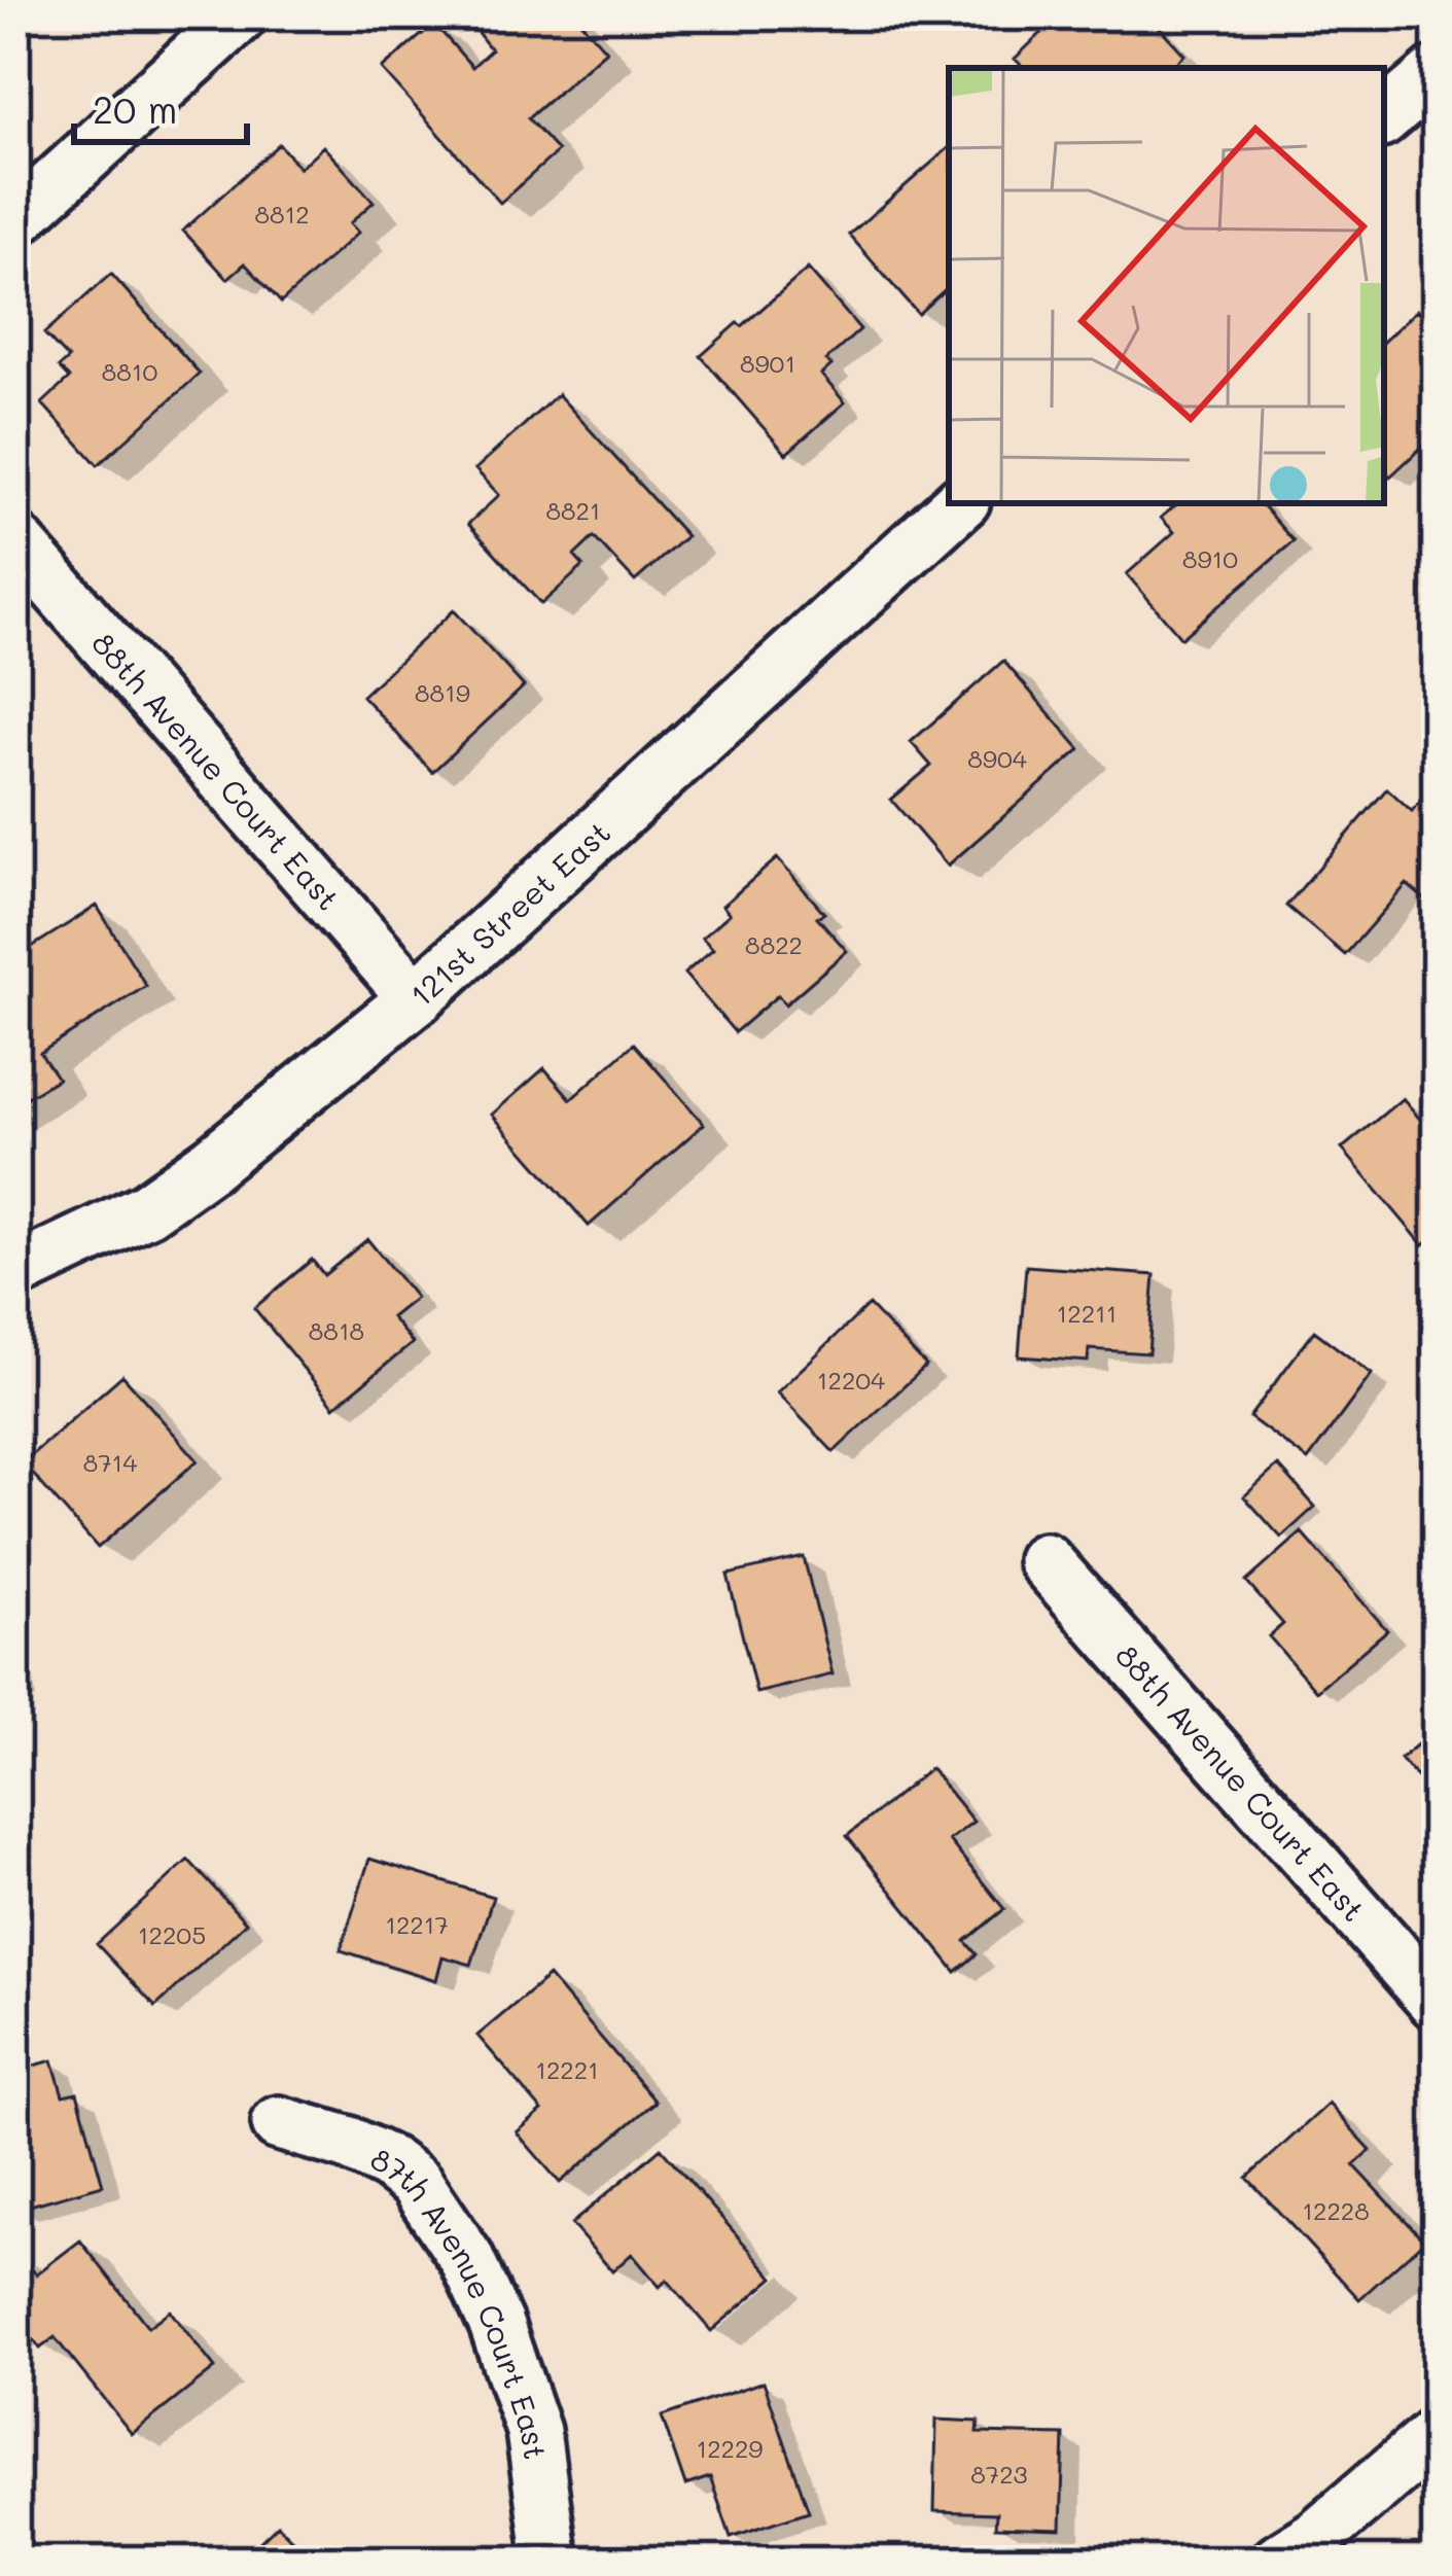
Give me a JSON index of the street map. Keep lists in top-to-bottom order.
{
  "streets": {
    "street": ["88th Avenue Court East", "121st Street East", "87th Avenue Court East"]
  },
  "crossings": [
    ["88th Avenue Court East", "121st Street East"]
  ],
  "house_numbers": [
    "8812",
    "8901",
    "8810",
    "8821",
    "8910",
    "8819",
    "8904",
    "8822",
    "12211",
    "8818",
    "12204",
    "8714",
    "12217",
    "12205",
    "12221",
    "12228",
    "12229",
    "8723"
  ],
  "scale_bar": "20 m"
}
